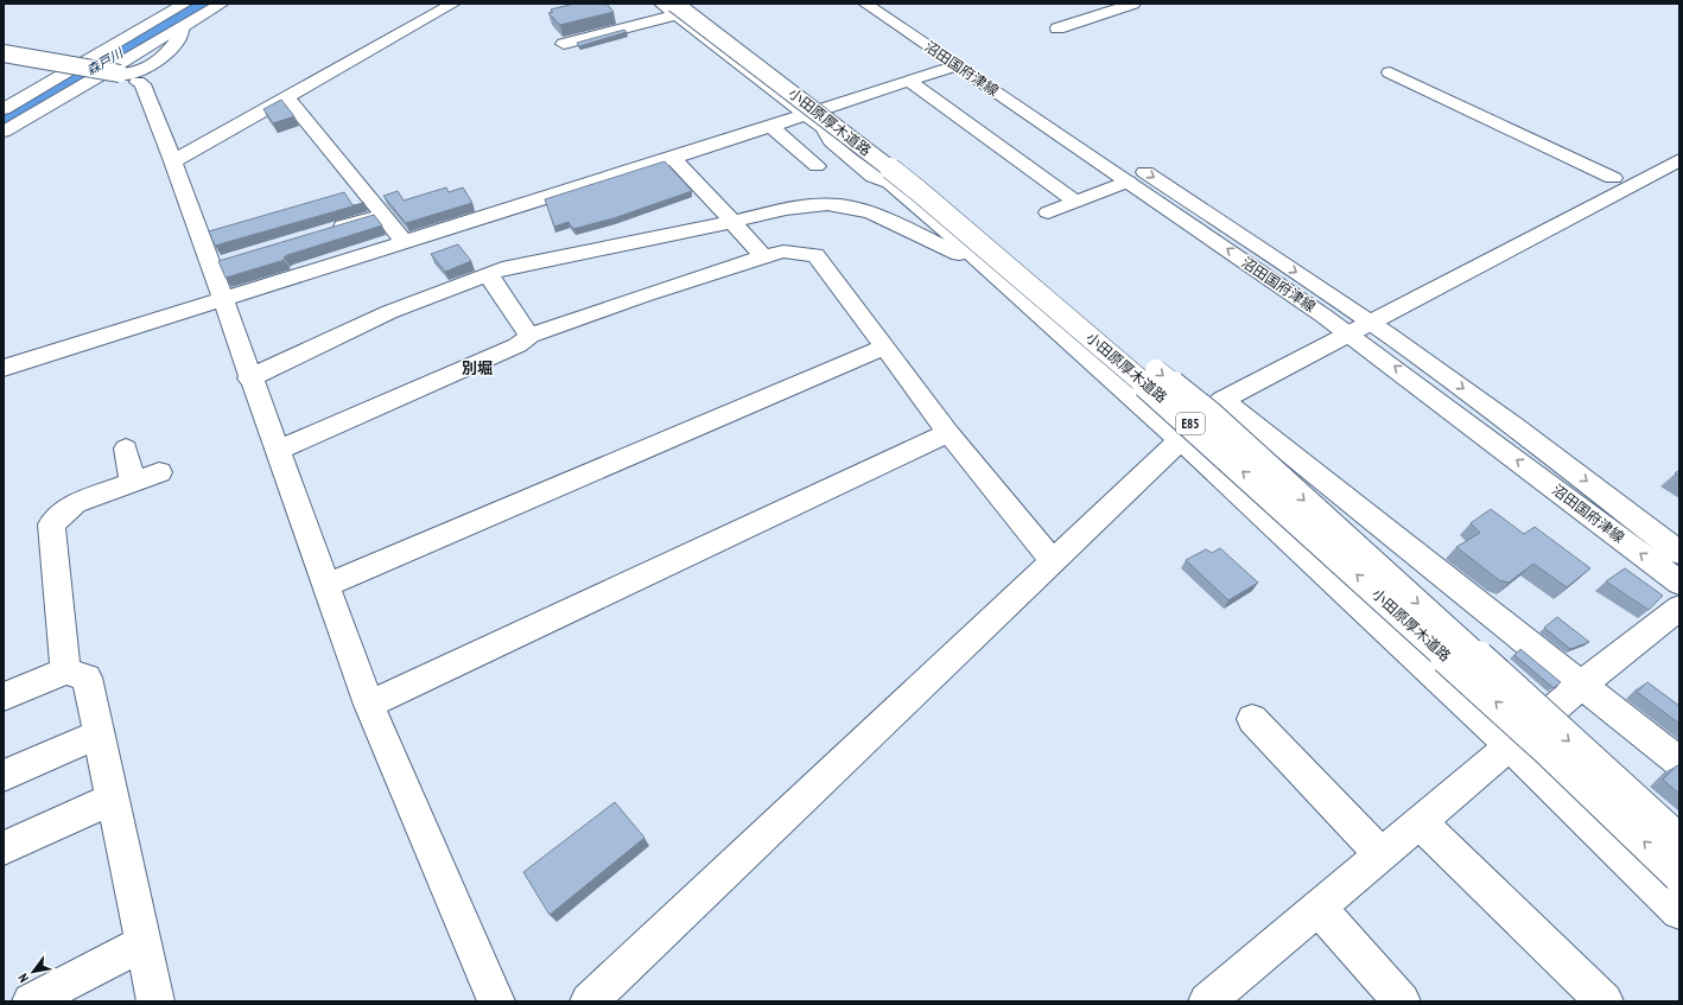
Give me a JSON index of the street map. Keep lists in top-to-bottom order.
{
  "streets": {
    "main road": ["沼田国府津線", "小田原厚木道路", "E85"]
  },
  "districts": ["別堀"],
  "water": ["森戸川"],
  "north": "bottom left"
}
